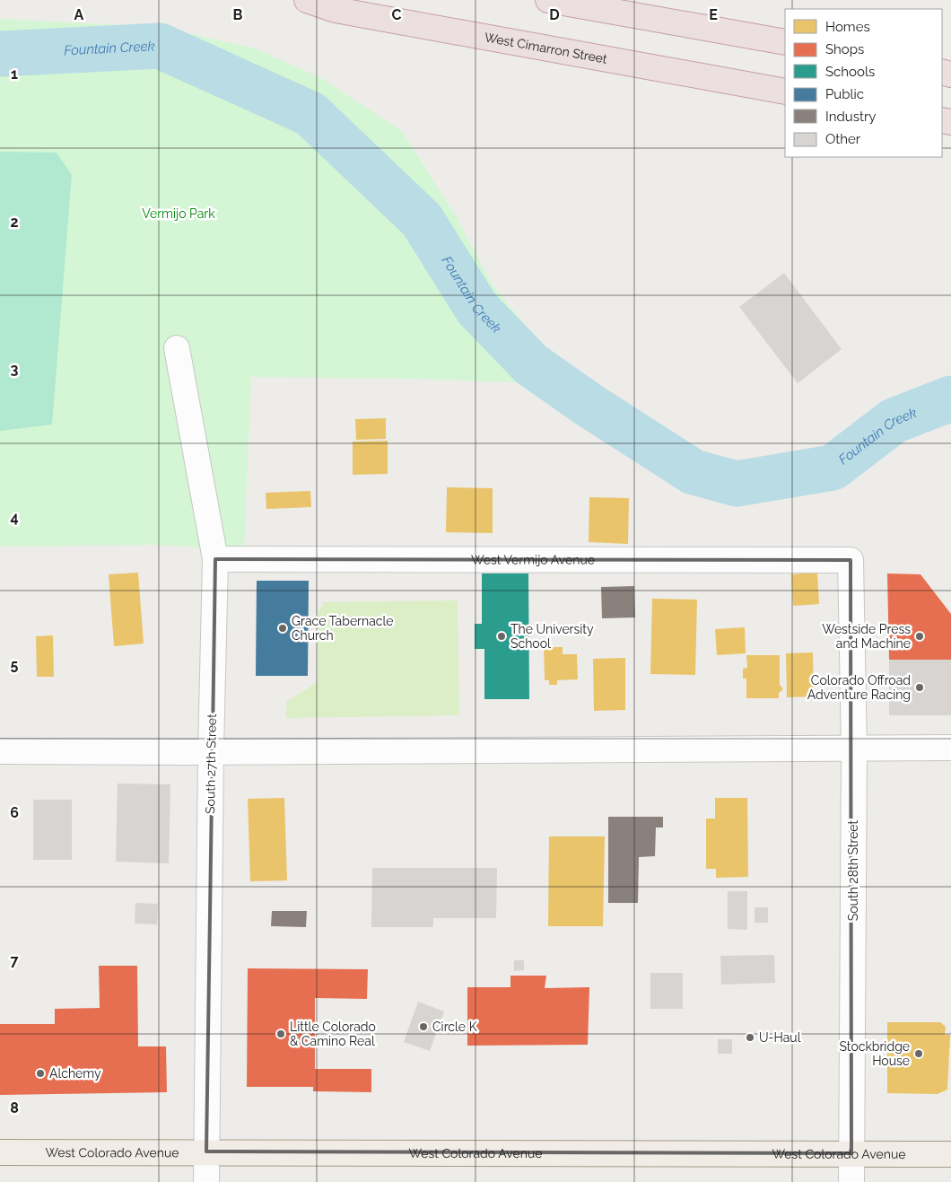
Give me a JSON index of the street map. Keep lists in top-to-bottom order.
{
  "streets": {
    "highway": ["West Cimarron Street"],
    "main road": ["West Colorado Avenue"],
    "street": ["West Vermijo Avenue", "South 27th Street", "South 28th Street"]
  },
  "crossings": [
    ["West Vermijo Avenue", "South 27th Street"],
    ["West Vermijo Avenue", "South 28th Street"],
    ["South 27th Street", "West Colorado Avenue"],
    ["South 28th Street", "West Colorado Avenue"]
  ],
  "water": ["Fountain Creek"],
  "parks": ["Vermijo Park"],
  "places": [
    "Grace Tabernacle Church",
    "The University School",
    "Westside Press and Machine",
    "Colorado Offroad Adventure Racing",
    "Circle K",
    "Little Colorado & Camino Real",
    "U-Haul",
    "Stockbridge House",
    "Alchemy"
  ],
  "legend": [
    "Homes",
    "Shops",
    "Schools",
    "Public",
    "Industry",
    "Other"
  ],
  "grid": {
    "columns": [
      "A",
      "B",
      "C",
      "D",
      "E"
    ],
    "rows": [
      "1",
      "2",
      "3",
      "4",
      "5",
      "6",
      "7",
      "8"
    ]
  }
}
